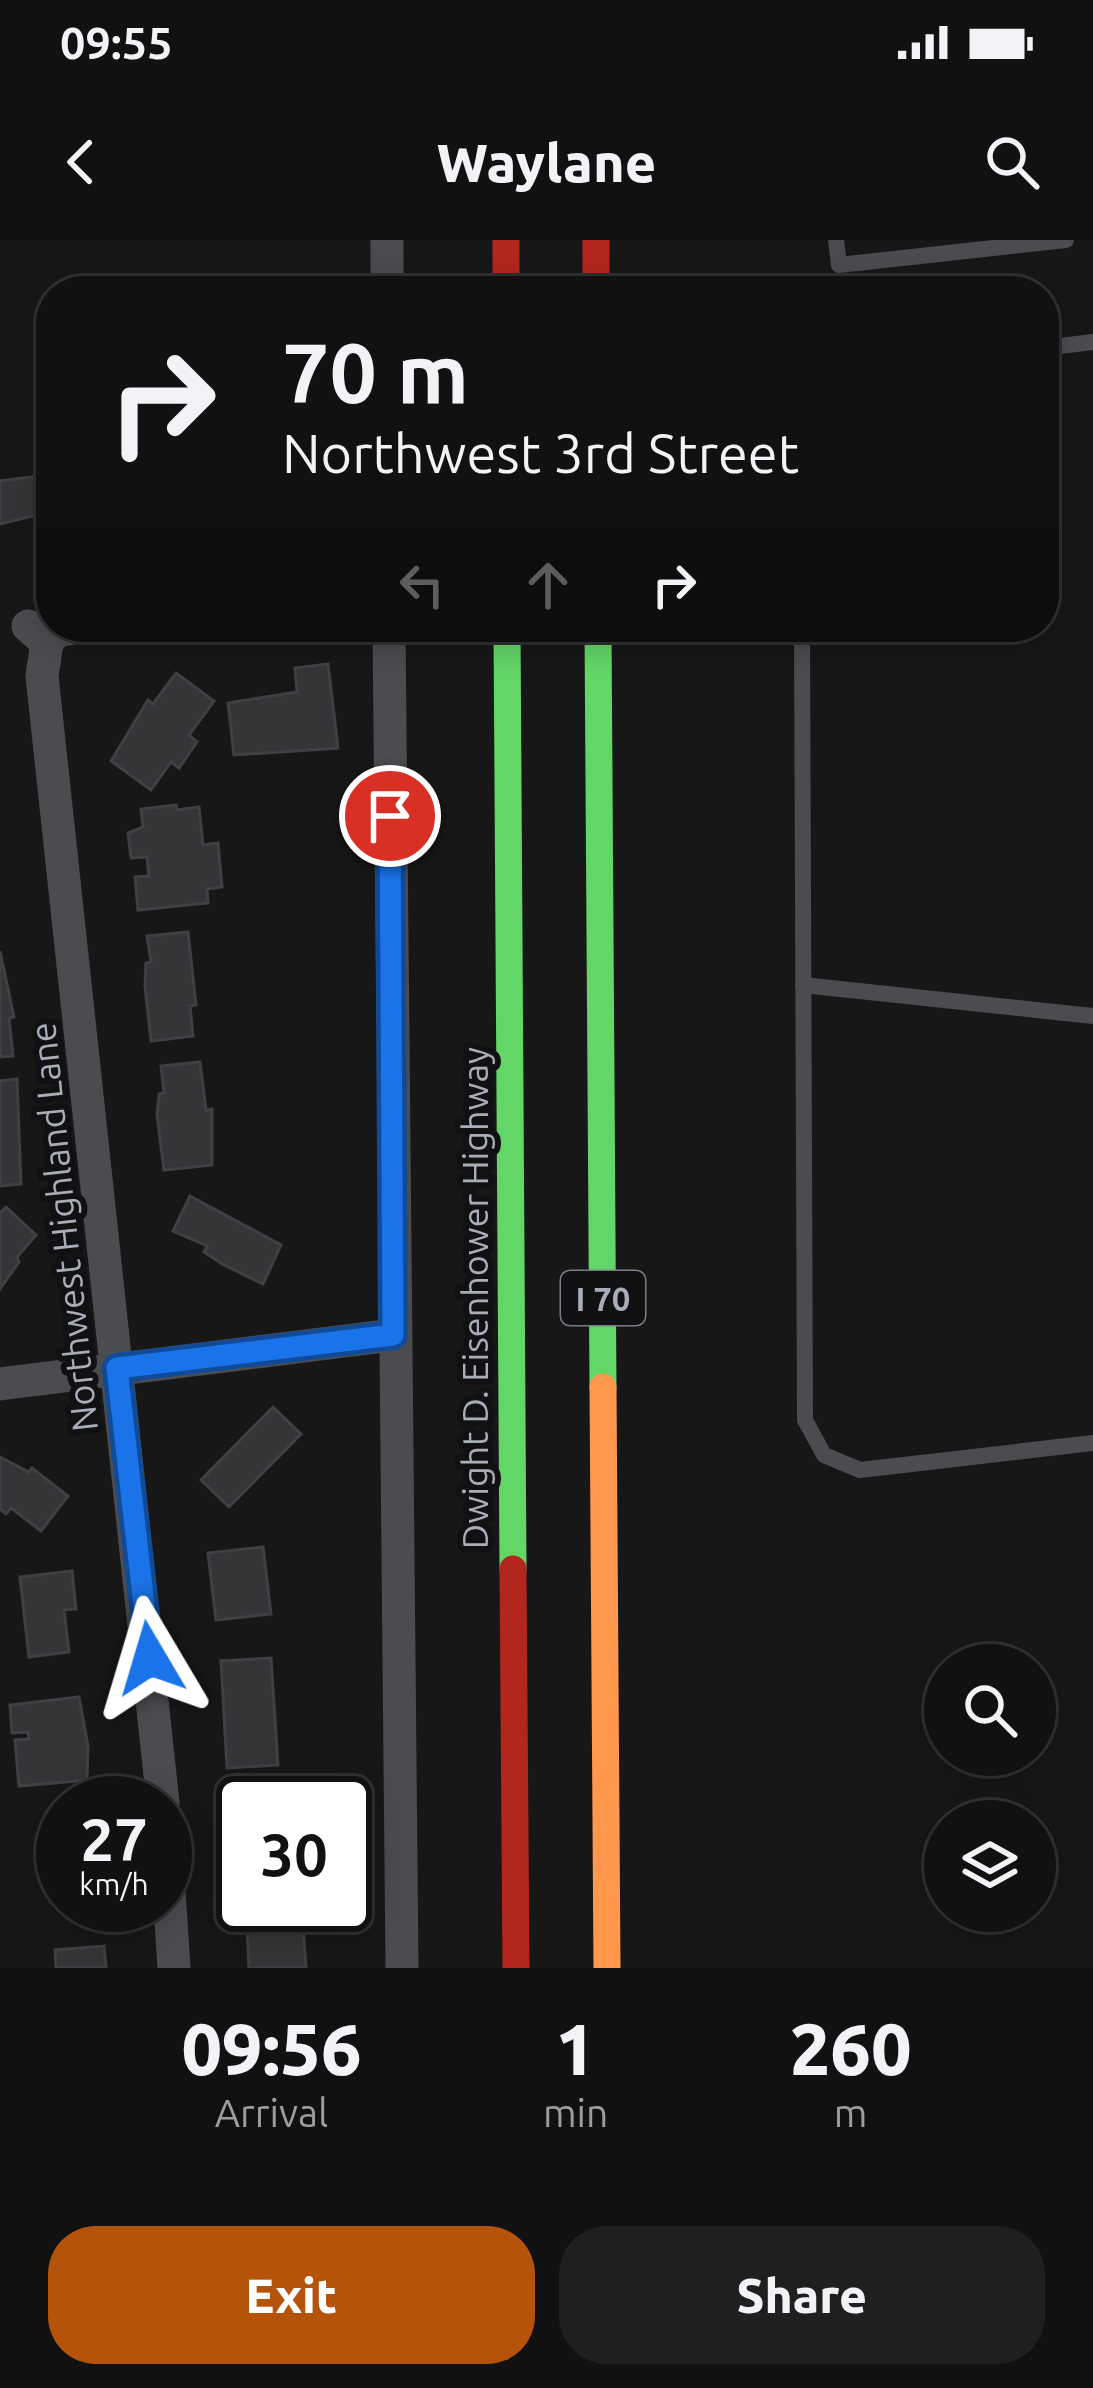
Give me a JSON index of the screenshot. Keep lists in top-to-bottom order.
{
  "streets": {
    "highway": ["Dwight D. Eisenhower Highway", "I 70"],
    "street": ["Northwest Highland Lane"]
  },
  "page": {
    "status": "09:55",
    "header": "Waylane",
    "turn": ["70 m", "Northwest 3rd Street"],
    "speed": "27 km/h",
    "limit": "30",
    "eta": [
      "09:56",
      "Arrival",
      "1",
      "min",
      "260",
      "m"
    ],
    "buttons": ["Exit", "Share"]
  }
}
